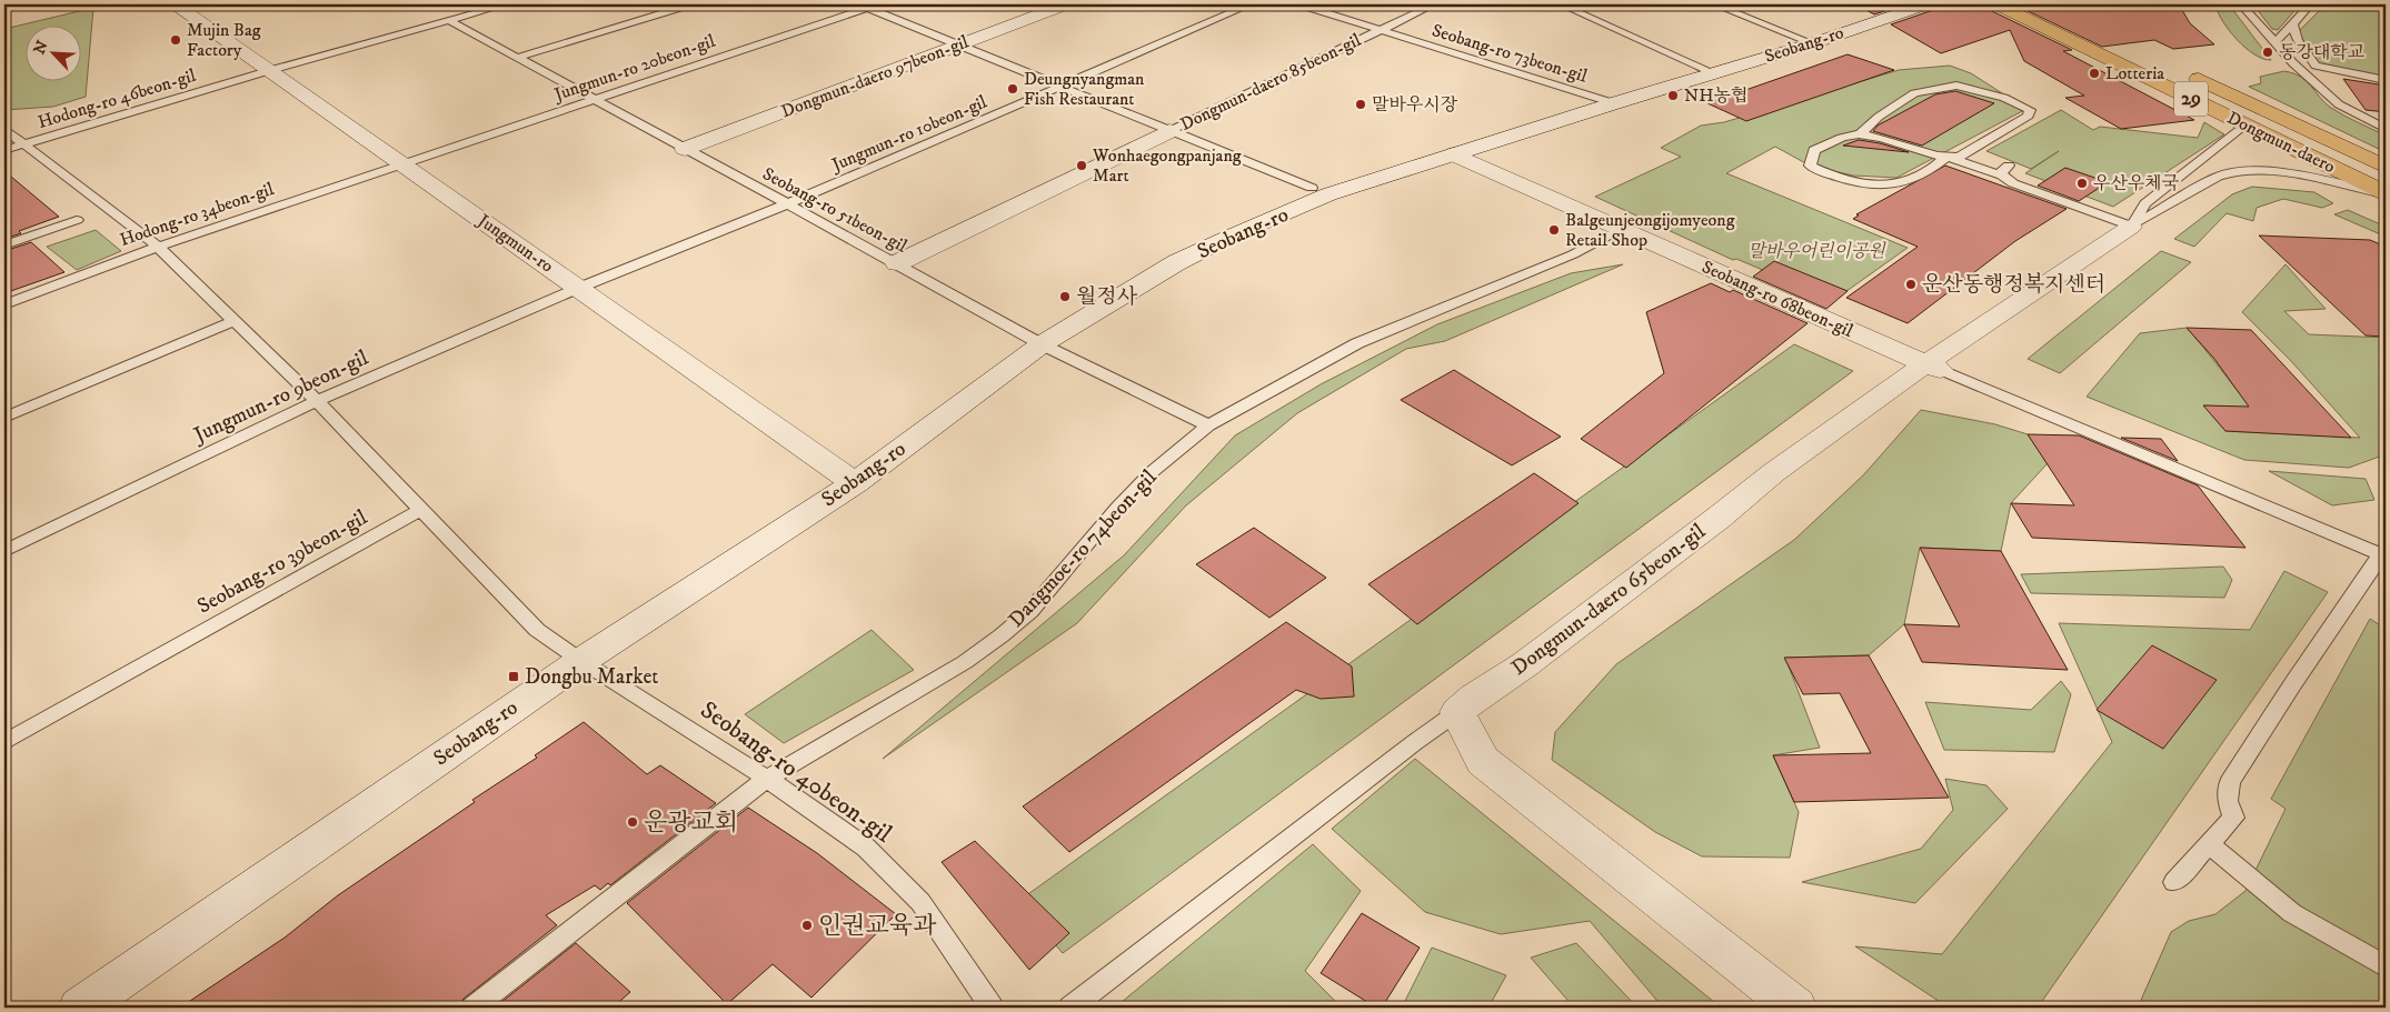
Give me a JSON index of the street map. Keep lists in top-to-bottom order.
{
  "streets": {
    "main road": ["29", "Dongmun-daero"],
    "street": [
      "Seobang-ro",
      "Dongmun-daero 97beon-gil",
      "Dongmun-daero 85beon-gil",
      "Jungmun-ro",
      "Seobang-ro 68beon-gil",
      "Dongmun-daero 65beon-gil"
    ],
    "lane": [
      "Seobang-ro 73beon-gil",
      "Jungmun-ro 20beon-gil",
      "Hodong-ro 46beon-gil",
      "Jungmun-ro 10beon-gil",
      "Seobang-ro 51beon-gil",
      "Hodong-ro 34beon-gil",
      "Jungmun-ro 9beon-gil",
      "Dangmoe-ro 74beon-gil",
      "Seobang-ro 39beon-gil",
      "Seobang-ro 40beon-gil"
    ]
  },
  "crossings": [
    ["Seobang-ro", "Seobang-ro 73beon-gil"],
    ["Seobang-ro", "Seobang-ro 51beon-gil"],
    ["Seobang-ro", "Jungmun-ro"],
    ["Seobang-ro", "Seobang-ro 68beon-gil"],
    ["Seobang-ro", "Seobang-ro 40beon-gil"],
    ["Seobang-ro 73beon-gil", "Dongmun-daero 85beon-gil"],
    ["Jungmun-ro 20beon-gil", "Seobang-ro 51beon-gil"],
    ["Jungmun-ro 20beon-gil", "Hodong-ro 34beon-gil"],
    ["Jungmun-ro 20beon-gil", "Jungmun-ro"],
    ["Dongmun-daero 97beon-gil", "Seobang-ro 51beon-gil"],
    ["Dongmun-daero 85beon-gil", "Seobang-ro 51beon-gil"],
    ["Hodong-ro 46beon-gil", "Seobang-ro 51beon-gil"],
    ["Hodong-ro 46beon-gil", "Jungmun-ro"],
    ["Jungmun-ro 10beon-gil", "Seobang-ro 51beon-gil"],
    ["Jungmun-ro 10beon-gil", "Jungmun-ro"],
    ["Jungmun-ro 10beon-gil", "Jungmun-ro 9beon-gil"],
    ["Seobang-ro 51beon-gil", "Dangmoe-ro 74beon-gil"],
    ["Hodong-ro 34beon-gil", "Jungmun-ro"],
    ["Jungmun-ro", "Jungmun-ro 9beon-gil"],
    ["Seobang-ro 68beon-gil", "Dangmoe-ro 74beon-gil"],
    ["Seobang-ro 68beon-gil", "Dongmun-daero 65beon-gil"],
    ["Dangmoe-ro 74beon-gil", "Seobang-ro 40beon-gil"]
  ],
  "parks": ["말바우어린이공원"],
  "places": {
    "other": [
      "Mujin Bag Factory",
      "동강대학교",
      "Lotteria",
      "Deungnyangman Fish Restaurant",
      "NH농협",
      "말바우시장",
      "Wonhaegongpanjang Mart",
      "우산우체국",
      "Balgeunjeongijomyeong Retail Shop",
      "운산동행정복지센터",
      "월정사",
      "운광교회",
      "인권교육과"
    ],
    "transit": ["Dongbu Market"]
  },
  "north": "top left"
}
